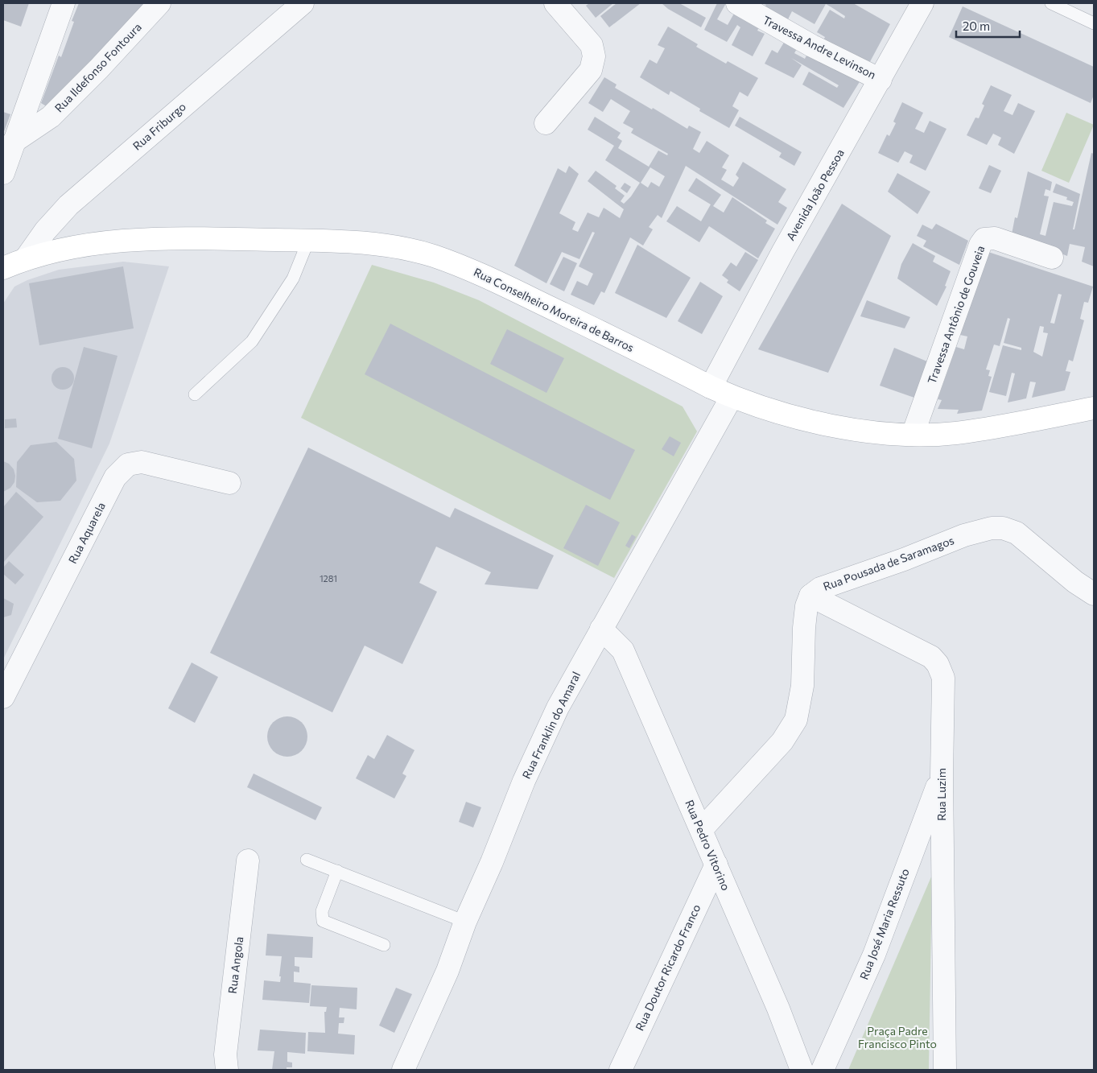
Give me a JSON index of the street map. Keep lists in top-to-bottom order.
{
  "streets": {
    "main road": ["Rua Conselheiro Moreira de Barros"],
    "street": [
      "Travessa Andre Levinson",
      "Rua Ildefonso Fontoura",
      "Rua Friburgo",
      "Avenida João Pessoa",
      "Travessa Antônio de Gouveia",
      "Rua Aquarela",
      "Rua Pousada de Saramagos",
      "Rua Franklin do Amaral",
      "Rua Luzim",
      "Rua Pedro Vitorino",
      "Rua José Maria Ressuto",
      "Rua Angola",
      "Rua Doutor Ricardo Franco"
    ]
  },
  "crossings": [
    ["Travessa Andre Levinson", "Avenida João Pessoa"],
    ["Rua Friburgo", "Rua Conselheiro Moreira de Barros"],
    ["Avenida João Pessoa", "Rua Conselheiro Moreira de Barros"],
    ["Rua Conselheiro Moreira de Barros", "Travessa Antônio de Gouveia"],
    ["Rua Conselheiro Moreira de Barros", "Rua Franklin do Amaral"],
    ["Rua Pousada de Saramagos", "Rua Luzim"],
    ["Rua Pousada de Saramagos", "Rua Pedro Vitorino"],
    ["Rua Franklin do Amaral", "Rua Pedro Vitorino"],
    ["Rua Luzim", "Rua José Maria Ressuto"],
    ["Rua Pedro Vitorino", "Rua Doutor Ricardo Franco"]
  ],
  "parks": ["Praça Padre Francisco Pinto"],
  "house_numbers": ["1281"],
  "scale_bar": "20 m"
}
